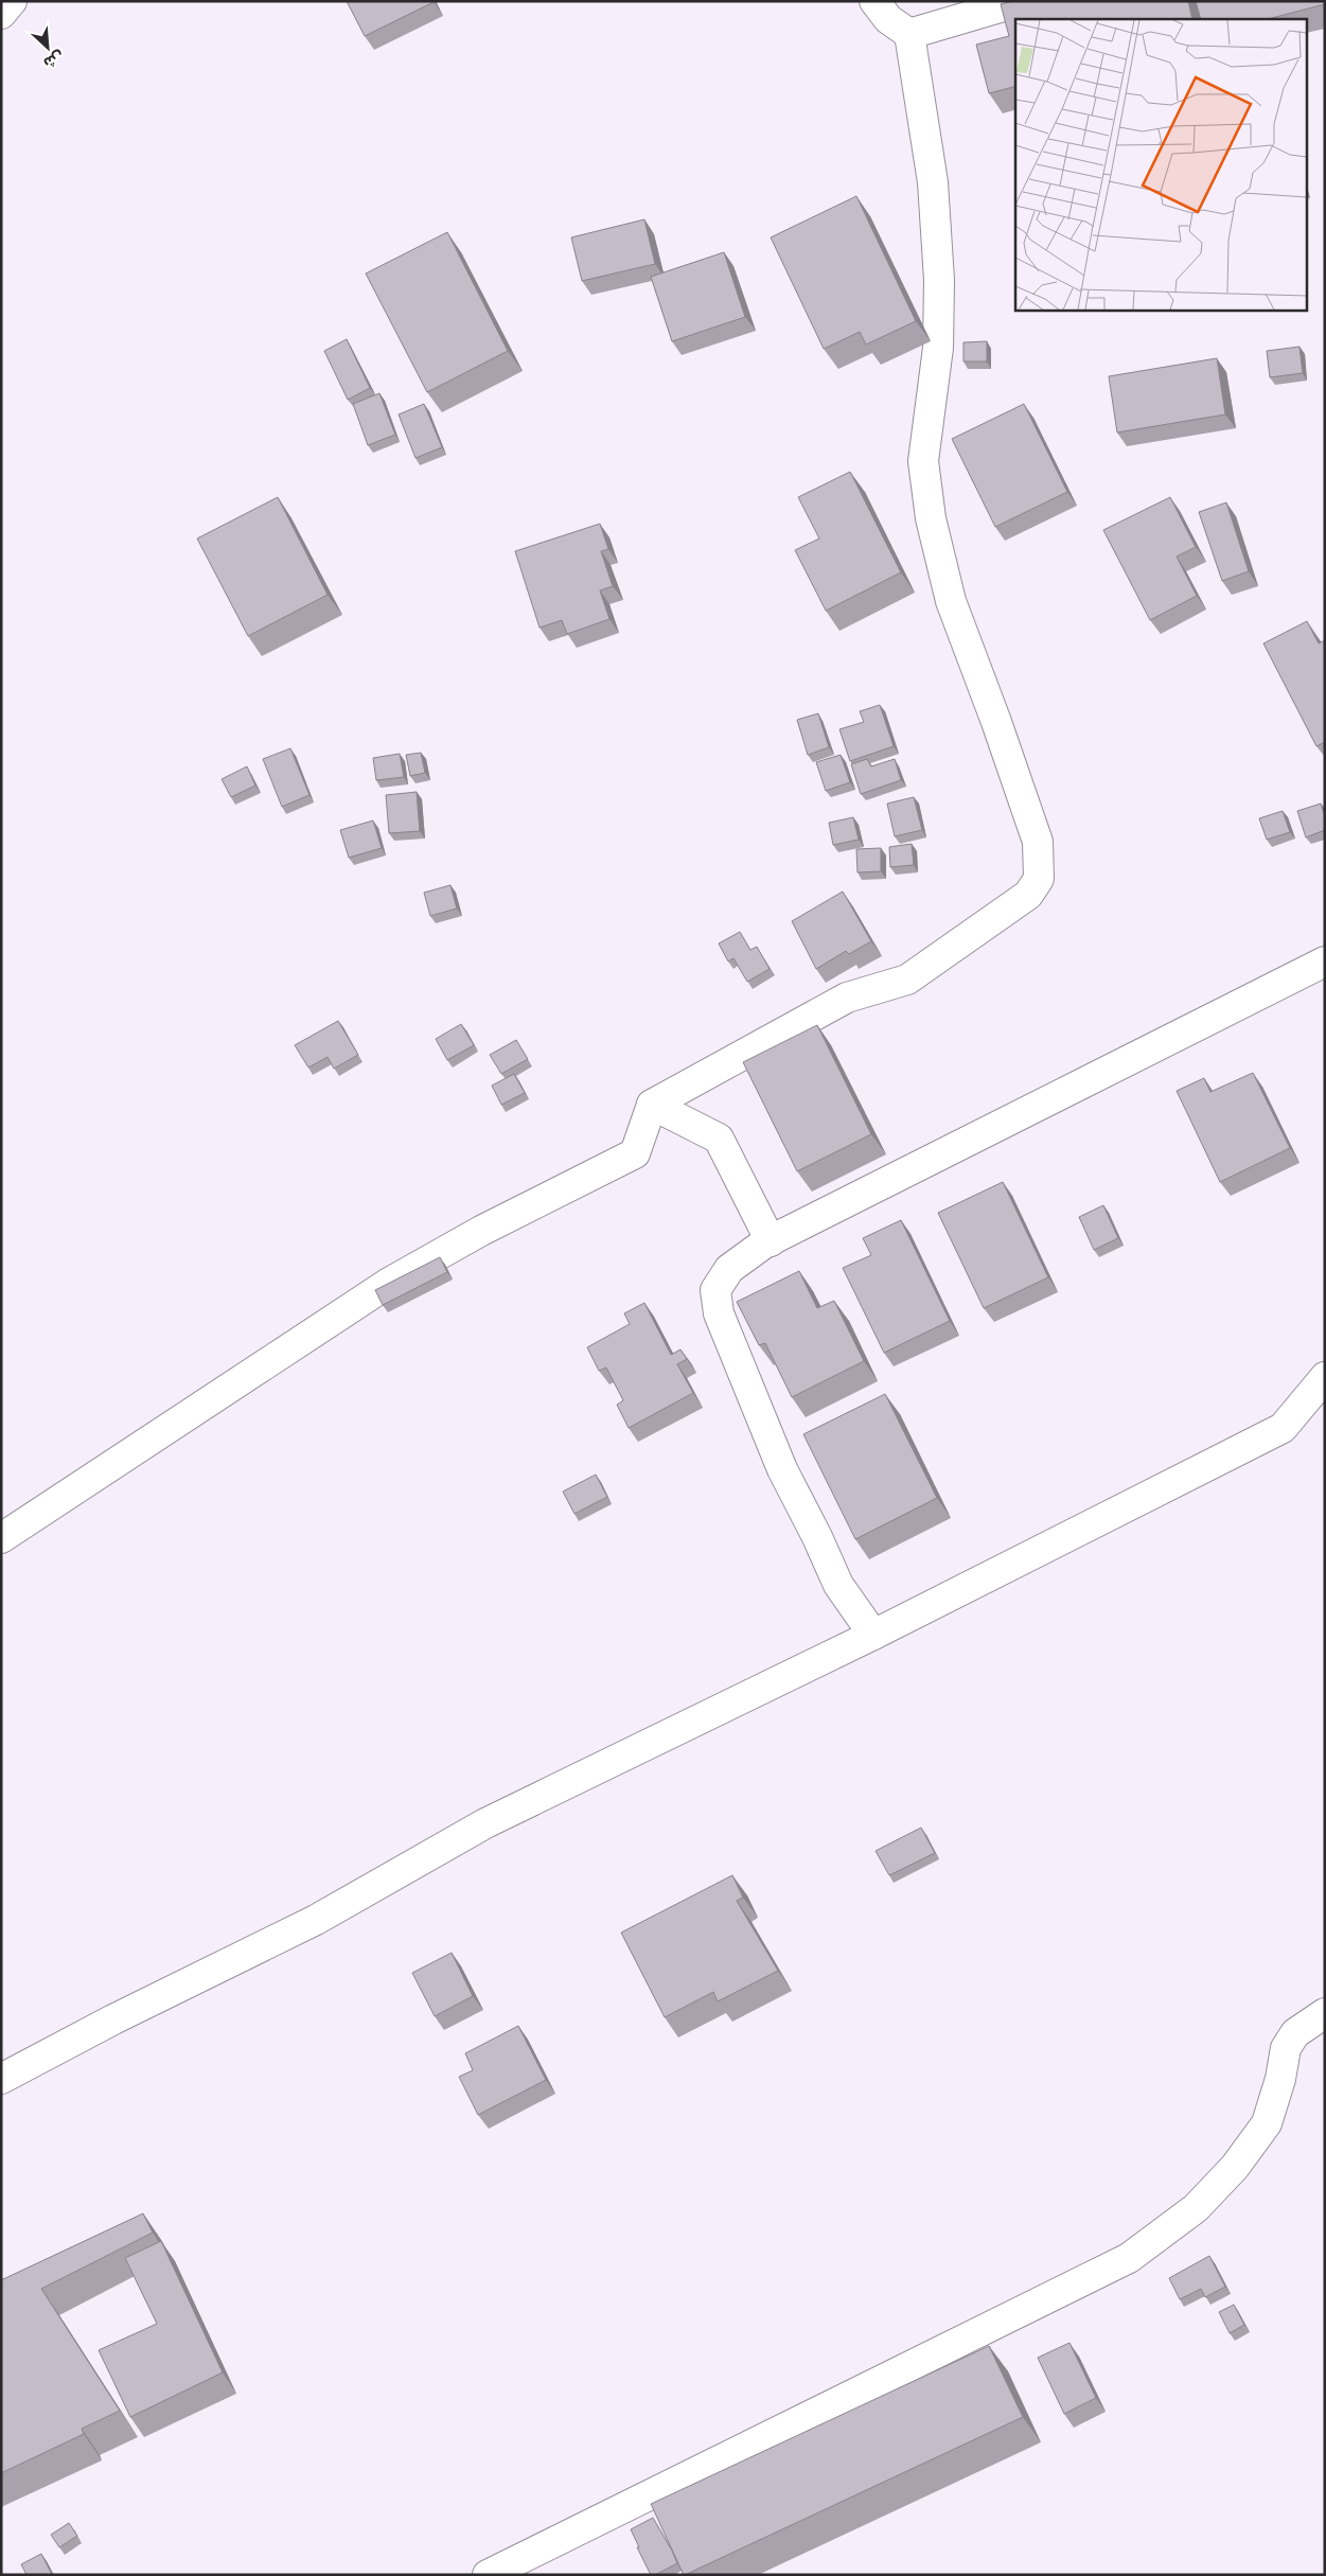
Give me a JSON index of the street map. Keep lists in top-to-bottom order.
{
  "north": "bottom right"
}
